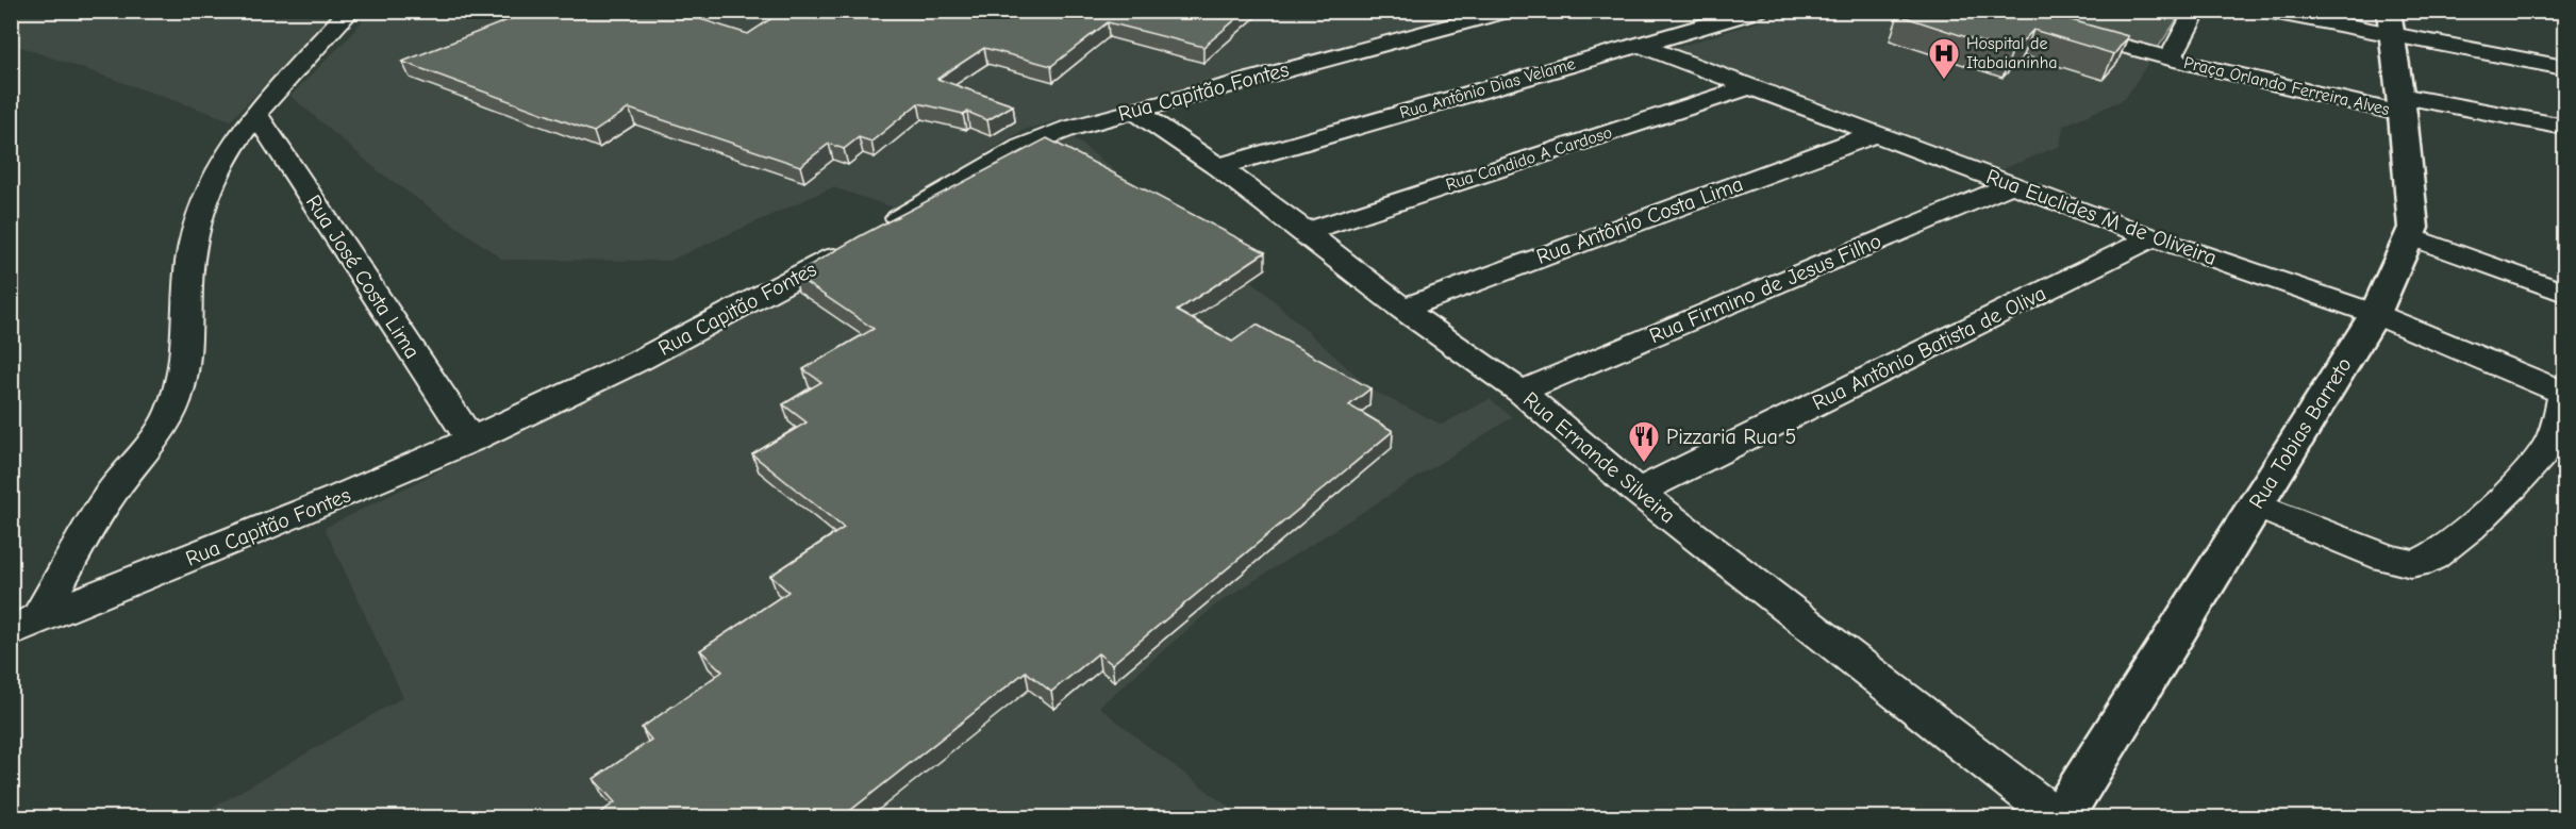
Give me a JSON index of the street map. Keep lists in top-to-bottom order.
{
  "streets": {
    "main road": ["Rua Tobias Barreto"],
    "street": [
      "Praça Orlando Ferreira Alves",
      "Rua Antônio Dias Velame",
      "Rua Capitão Fontes",
      "Rua Candido A Cardoso",
      "Rua Euclides M de Oliveira",
      "Rua Antônio Costa Lima",
      "Rua José Costa Lima",
      "Rua Firmino de Jesus Filho",
      "Rua Antônio Batista de Oliva",
      "Rua Ernande Silveira"
    ]
  },
  "crossings": [
    ["Praça Orlando Ferreira Alves", "Rua Tobias Barreto"],
    ["Rua Antônio Dias Velame", "Rua Euclides M de Oliveira"],
    ["Rua Antônio Dias Velame", "Rua Ernande Silveira"],
    ["Rua Capitão Fontes", "Rua José Costa Lima"],
    ["Rua Capitão Fontes", "Rua Ernande Silveira"],
    ["Rua Candido A Cardoso", "Rua Euclides M de Oliveira"],
    ["Rua Candido A Cardoso", "Rua Ernande Silveira"],
    ["Rua Euclides M de Oliveira", "Rua Antônio Costa Lima"],
    ["Rua Euclides M de Oliveira", "Rua Firmino de Jesus Filho"],
    ["Rua Euclides M de Oliveira", "Rua Antônio Batista de Oliva"],
    ["Rua Euclides M de Oliveira", "Rua Tobias Barreto"],
    ["Rua Antônio Costa Lima", "Rua Ernande Silveira"],
    ["Rua Firmino de Jesus Filho", "Rua Ernande Silveira"],
    ["Rua Antônio Batista de Oliva", "Rua Ernande Silveira"],
    ["Rua Tobias Barreto", "Rua Ernande Silveira"]
  ],
  "places": {
    "hospital": ["Hospital de Itabaianinha"],
    "restaurant": ["Pizzaria Rua 5"]
  }
}
